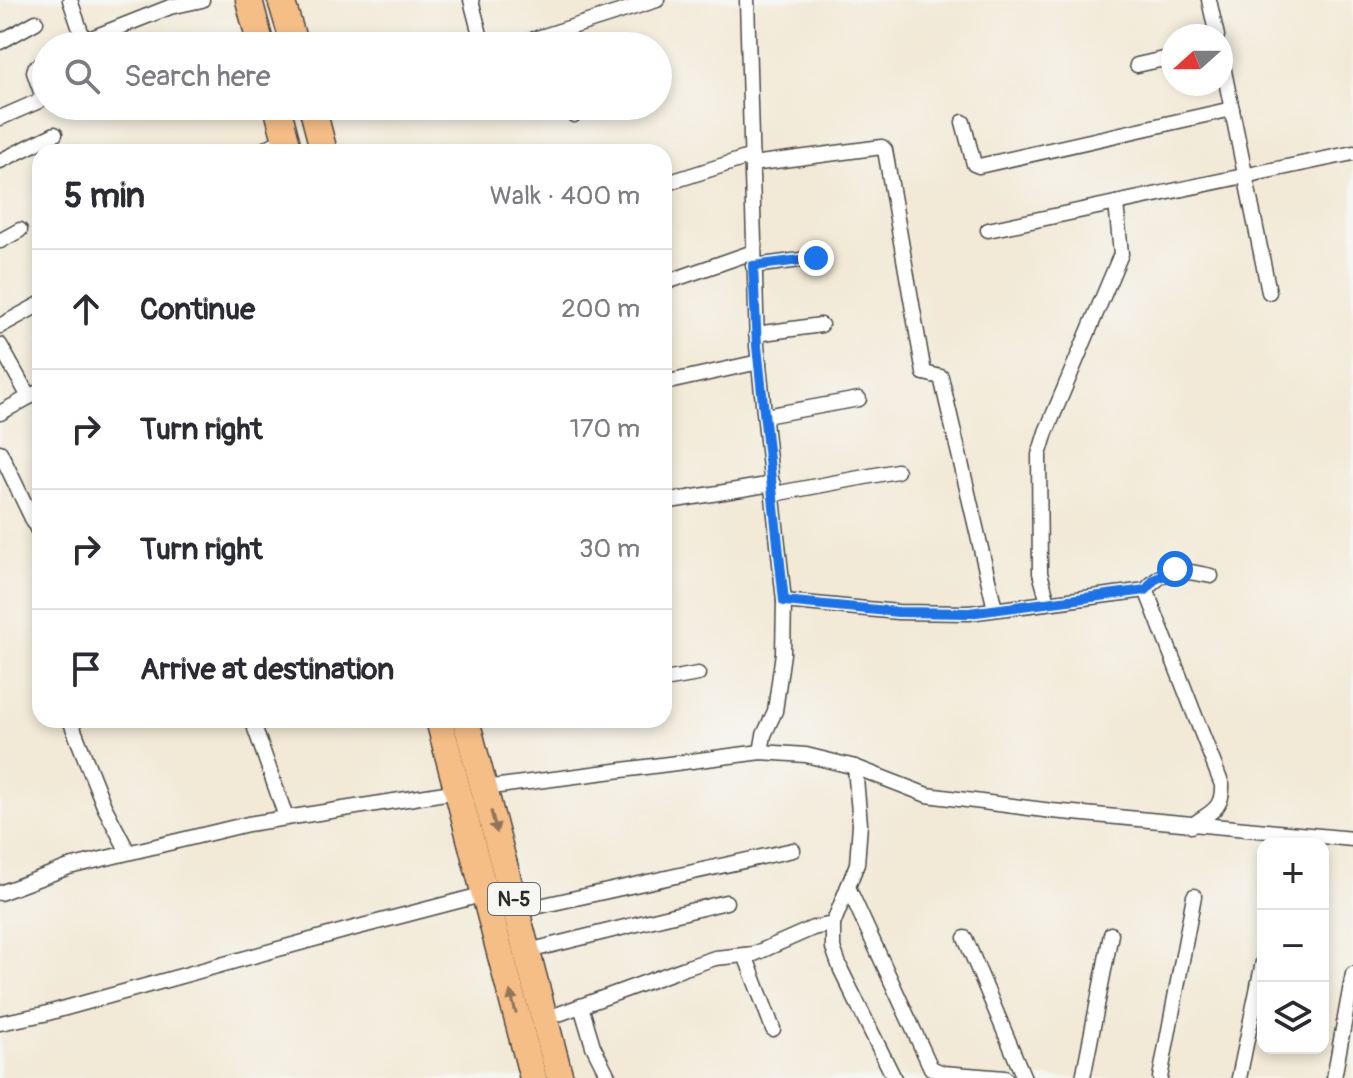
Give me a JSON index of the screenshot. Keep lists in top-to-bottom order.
{
  "streets": {
    "highway": ["N-5"]
  },
  "north": "left",
  "page": {
    "search": "Search here",
    "heading": ["5 min", "Walk · 400 m"],
    "list": [
      ["Continue", "200 m"],
      ["Turn right", "170 m"],
      ["Turn right", "30 m"],
      "Arrive at destination"
    ],
    "map_buttons": ["+", "−"]
  }
}
